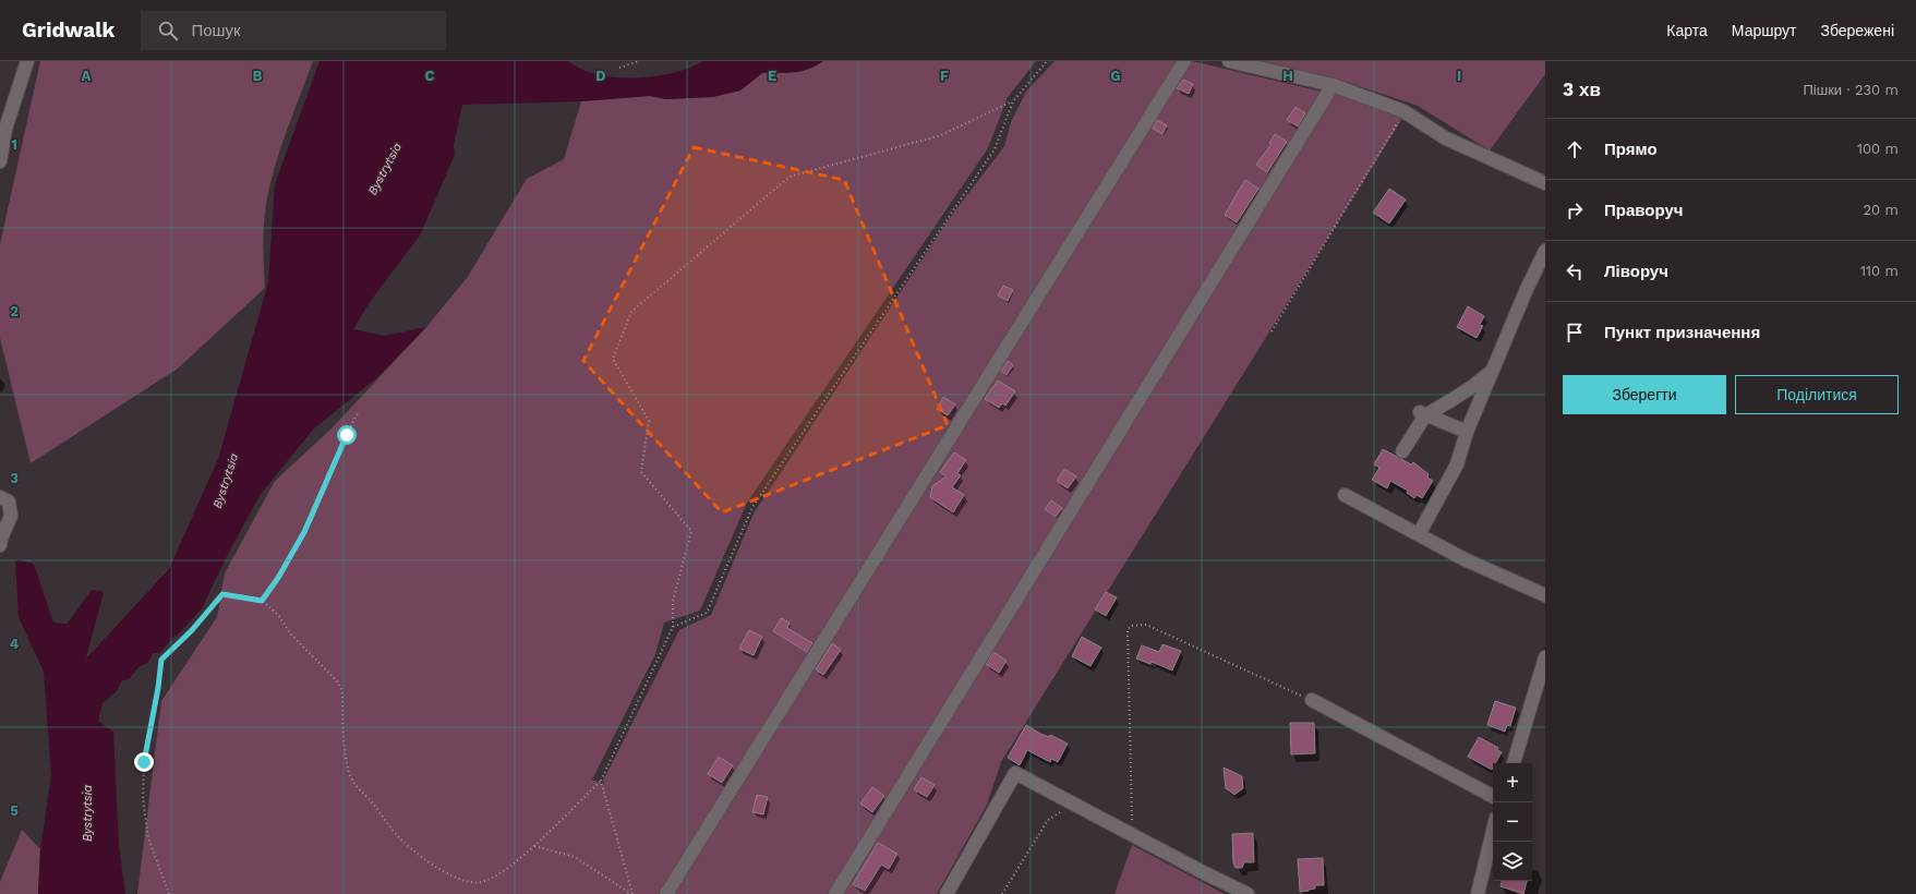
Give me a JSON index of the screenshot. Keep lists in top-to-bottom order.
{
  "water": ["Bystrytsia"],
  "page": {
    "header": "Gridwalk",
    "search": "Пошук",
    "nav": ["Карта", "Маршрут", "Збережені"],
    "heading": ["3 хв", "Пішки · 230 m"],
    "list": [
      ["Прямо", "100 m"],
      ["Праворуч", "20 m"],
      ["Ліворуч", "110 m"],
      "Пункт призначення"
    ],
    "buttons": ["Зберегти", "Поділитися"],
    "map_buttons": ["+", "−"]
  },
  "grid": {
    "columns": [
      "A",
      "B",
      "C",
      "D",
      "E",
      "F",
      "G",
      "H",
      "I"
    ],
    "rows": [
      "1",
      "2",
      "3",
      "4",
      "5"
    ]
  }
}
